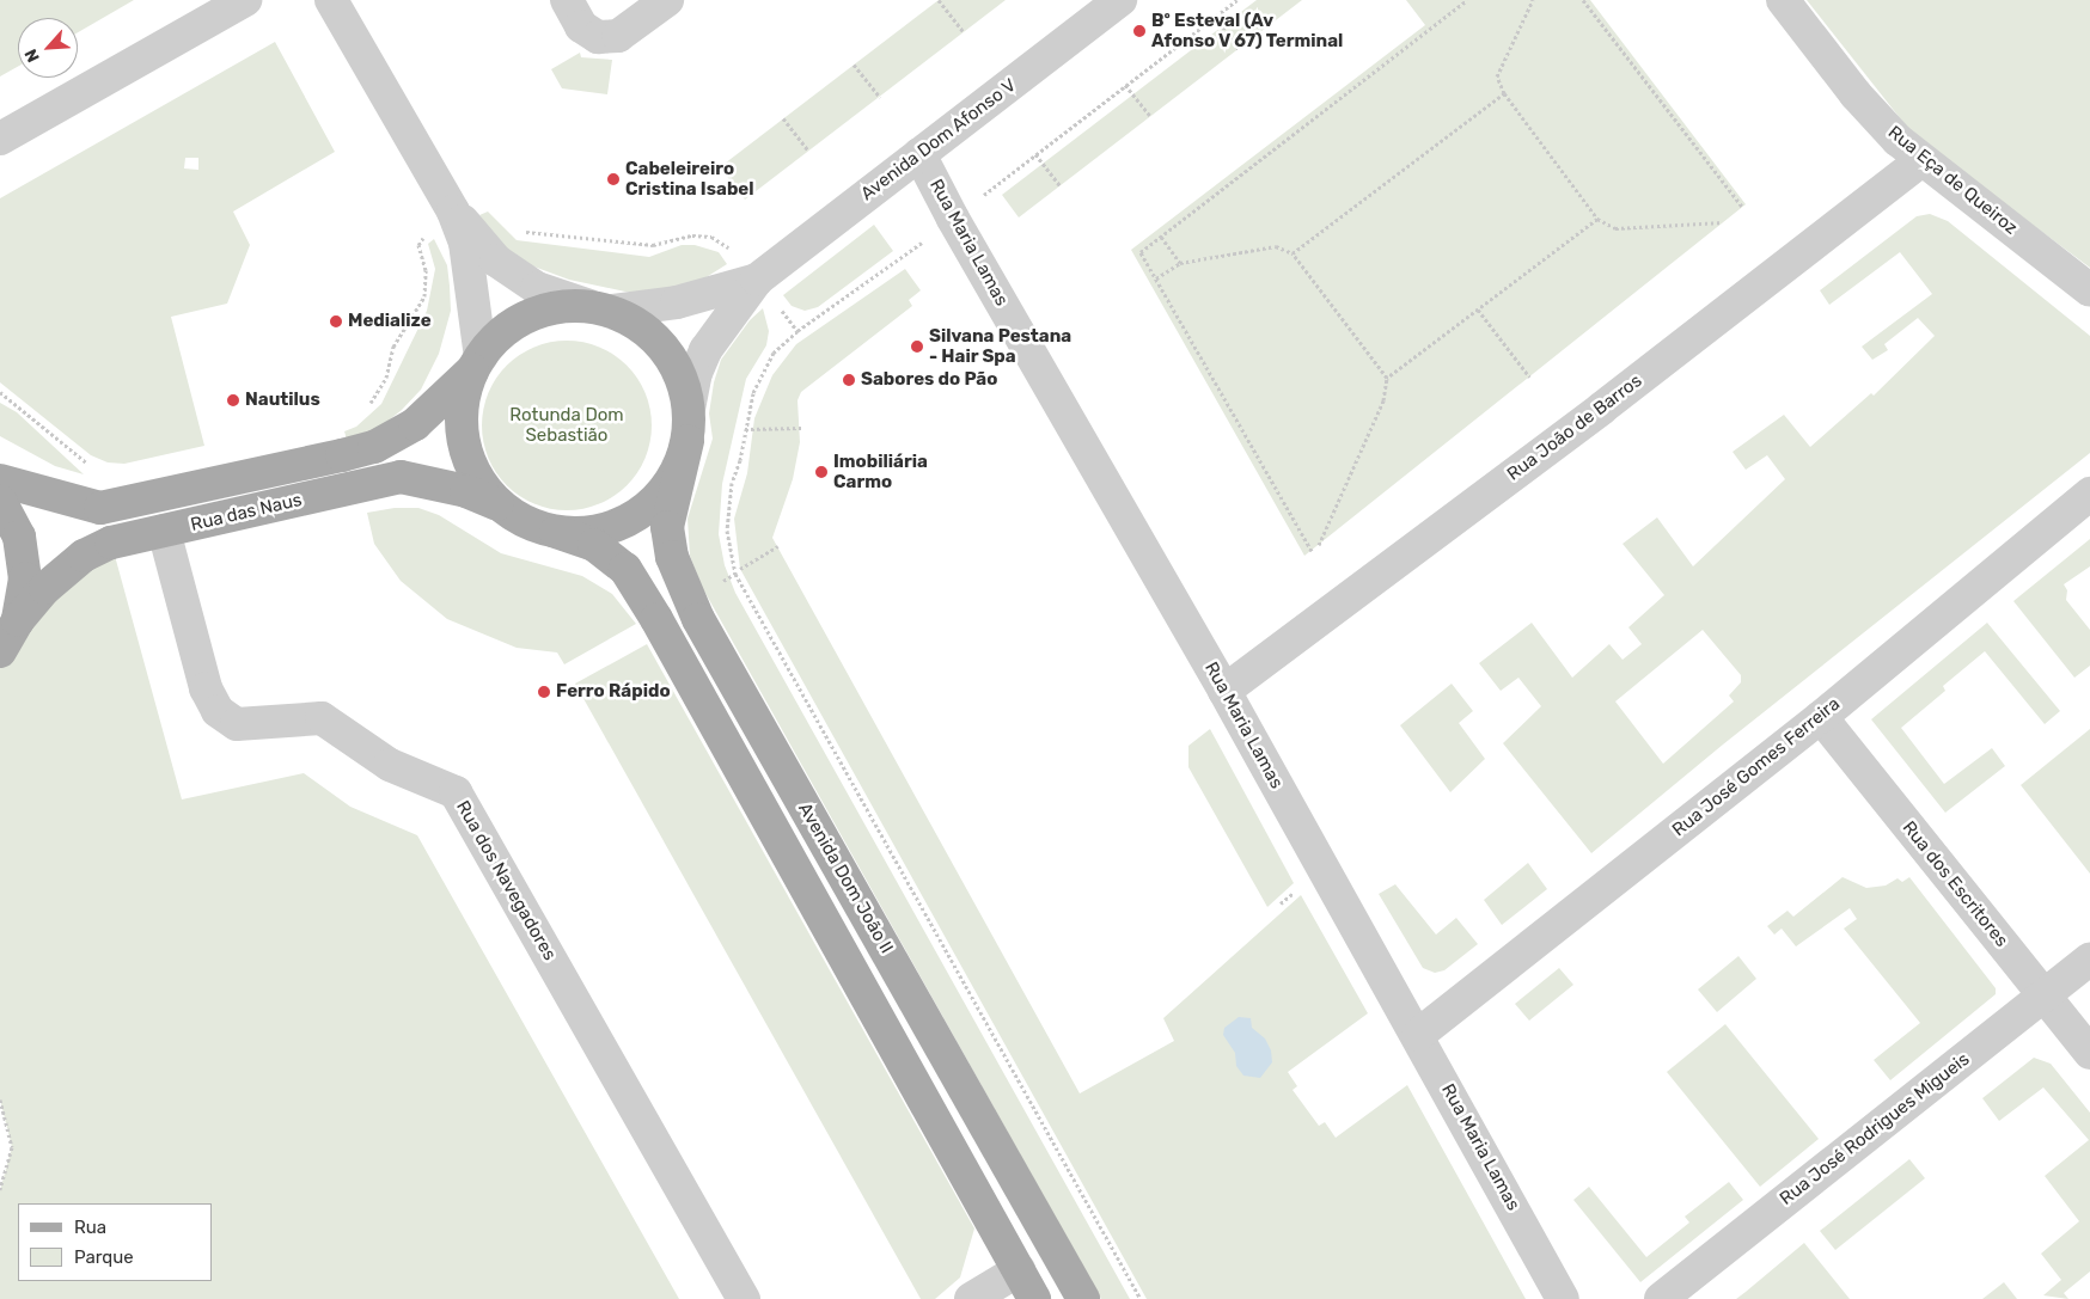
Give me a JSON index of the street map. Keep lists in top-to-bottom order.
{
  "streets": {
    "main road": ["Rua das Naus", "Avenida Dom João II"],
    "street": [
      "Avenida Dom Afonso V",
      "Rua Eça de Queiroz",
      "Rua Maria Lamas",
      "Rua João de Barros",
      "Rua José Gomes Ferreira",
      "Rua dos Navegadores",
      "Rua dos Escritores",
      "Rua José Rodrigues Migueis"
    ]
  },
  "crossings": [
    ["Avenida Dom Afonso V", "Rua Maria Lamas"],
    ["Avenida Dom Afonso V", "Rua das Naus"],
    ["Rua Eça de Queiroz", "Rua João de Barros"],
    ["Rua Maria Lamas", "Rua João de Barros"],
    ["Rua Maria Lamas", "Rua José Gomes Ferreira"],
    ["Rua das Naus", "Avenida Dom João II"],
    ["Rua das Naus", "Rua dos Navegadores"],
    ["Rua José Gomes Ferreira", "Rua dos Escritores"],
    ["Rua dos Escritores", "Rua José Rodrigues Migueis"]
  ],
  "parks": ["Rotunda Dom Sebastião"],
  "places": [
    "Bº Esteval (Av Afonso V 67) Terminal",
    "Cabeleireiro Cristina Isabel",
    "Medialize",
    "Silvana Pestana - Hair Spa",
    "Sabores do Pão",
    "Nautilus",
    "Imobiliária Carmo",
    "Ferro Rápido"
  ],
  "legend": ["Rua", "Parque"],
  "north": "bottom left"
}
